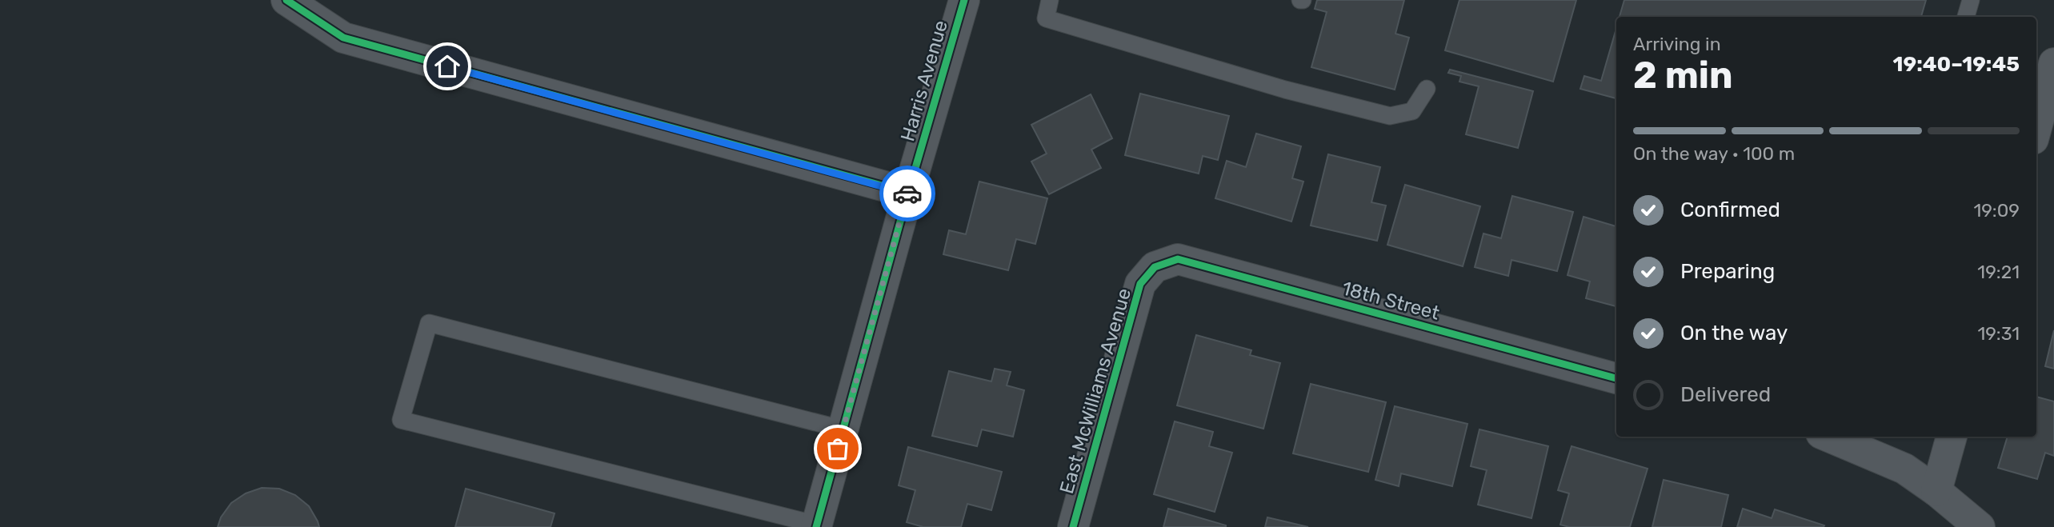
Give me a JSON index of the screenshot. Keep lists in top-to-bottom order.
{
  "streets": {
    "street": ["Harris Avenue", "18th Street", "East McWilliams Avenue"]
  },
  "crossings": [
    ["18th Street", "East McWilliams Avenue"]
  ],
  "page": {
    "heading": ["2 min", "Arriving in", "19:40–19:45"],
    "bar": "On the way · 100 m",
    "list": [
      ["Confirmed", "19:09"],
      ["Preparing", "19:21"],
      ["On the way", "19:31"],
      "Delivered"
    ]
  }
}
